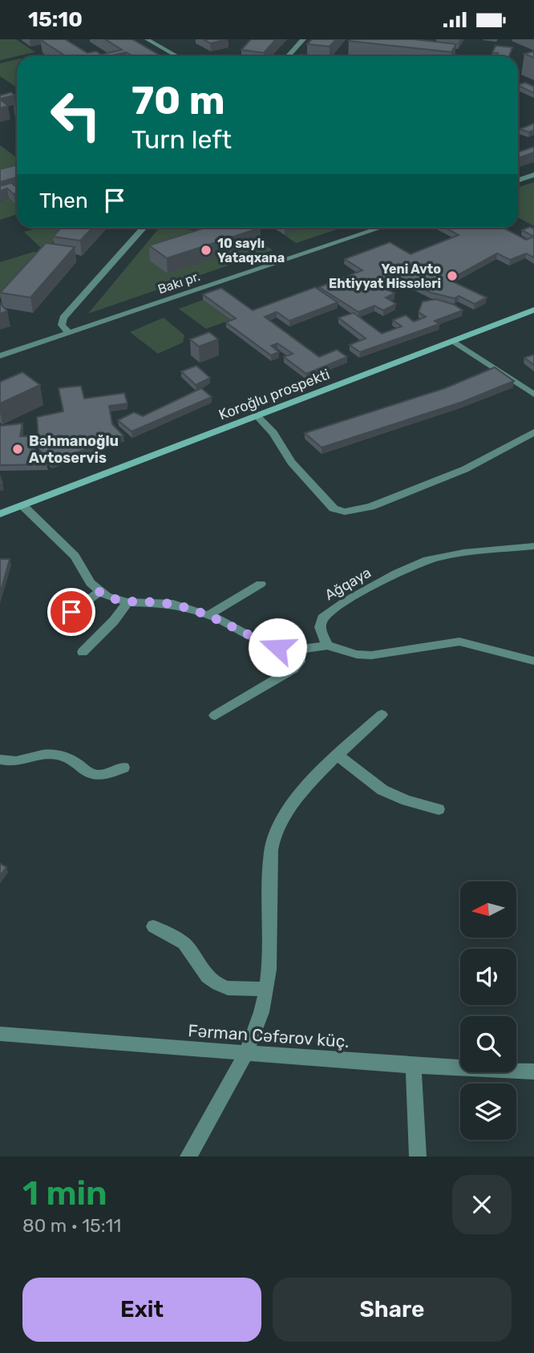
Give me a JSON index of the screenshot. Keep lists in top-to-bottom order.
{
  "streets": {
    "street": [
      "Bakı pr.",
      "Koroğlu prospekti",
      "Ağqaya",
      "Fərman Cəfərov küç."
    ]
  },
  "places": ["10 saylı Yataqxana", "Yeni Avto Ehtiyyat Hissələri", "Bəhmanoğlu Avtoservis"],
  "north": "left",
  "page": {
    "status": "15:10",
    "turn": ["70 m", "Turn left"],
    "then": "Then",
    "heading": ["1 min", "80 m · 15:11"],
    "buttons": ["Exit", "Share"]
  }
}
